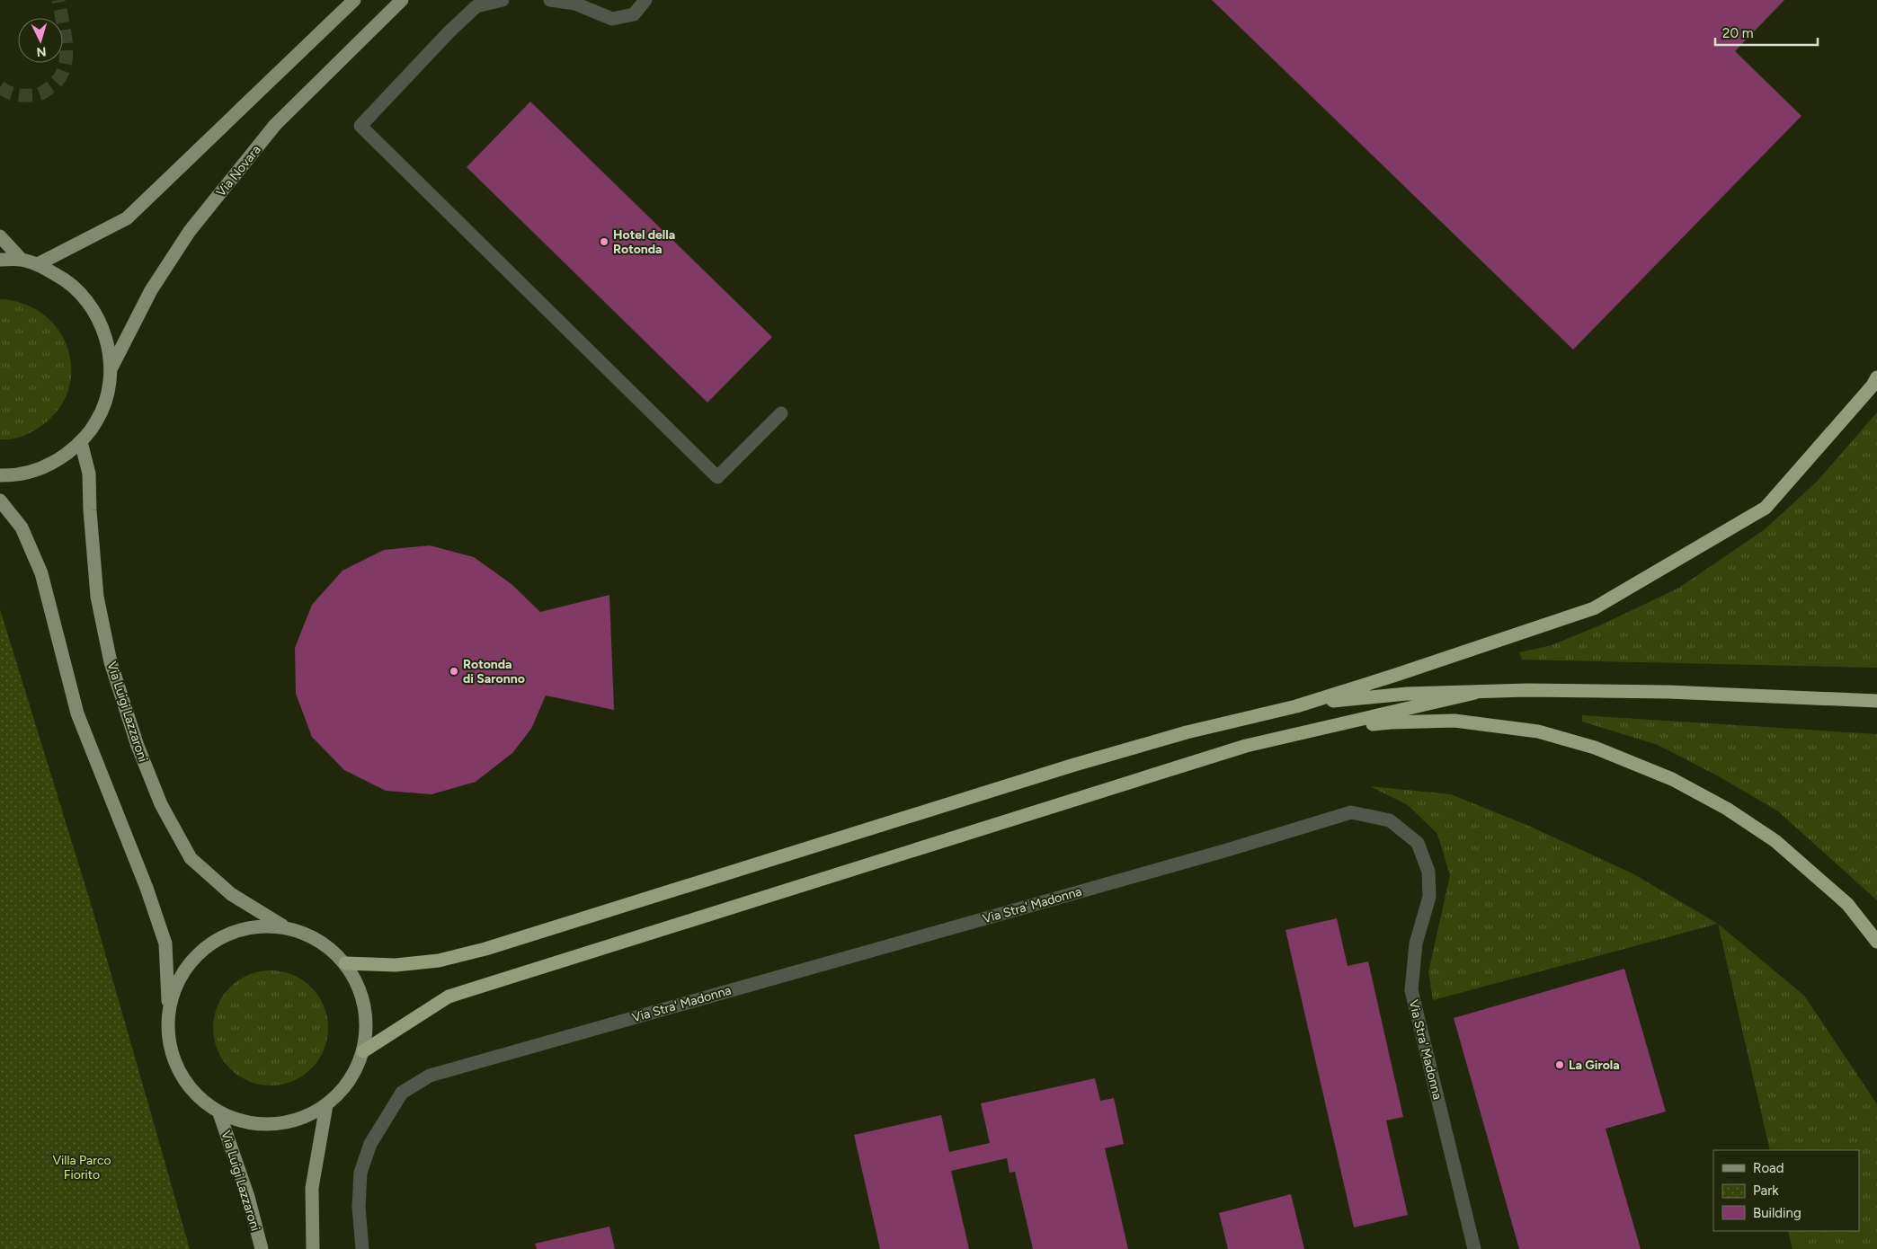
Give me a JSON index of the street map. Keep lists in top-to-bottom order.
{
  "streets": {
    "main road": ["Via Novara", "Via Luigi Lazzaroni"],
    "street": ["Via Stra' Madonna"]
  },
  "parks": ["Villa Parco Fiorito"],
  "places": ["Hotel della Rotonda", "Rotonda di Saronno", "La Girola"],
  "legend": ["Road", "Park", "Building"],
  "scale_bar": "20 m",
  "north": "bottom"
}
